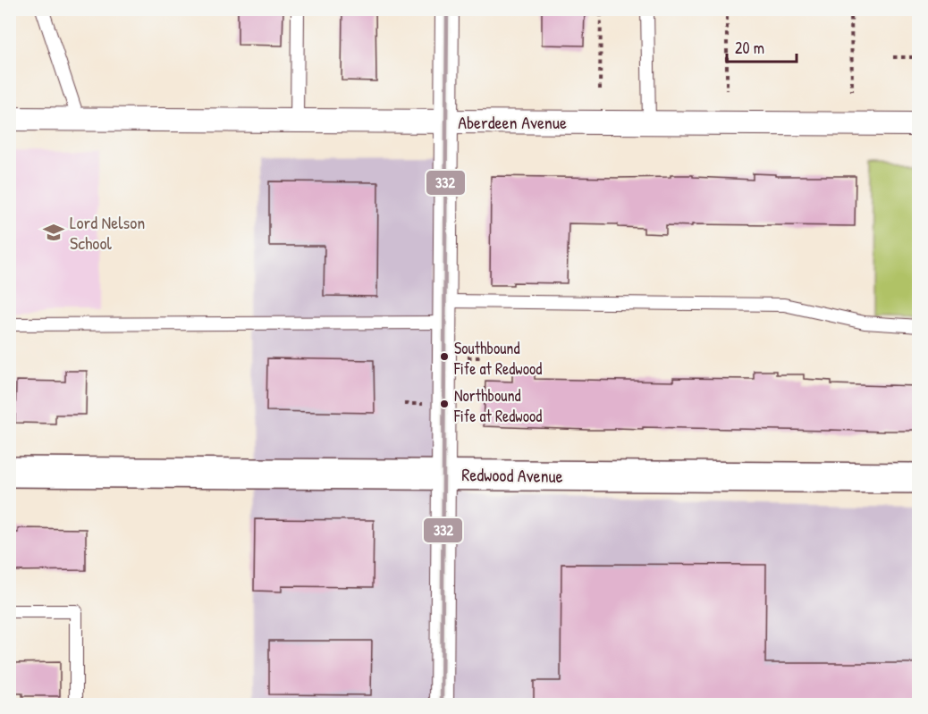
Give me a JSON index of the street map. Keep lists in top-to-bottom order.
{
  "streets": {
    "street": ["Aberdeen Avenue", "Redwood Avenue"]
  },
  "places": {
    "school or university": ["Lord Nelson School"],
    "other": ["Southbound Fife at Redwood", "Northbound Fife at Redwood"]
  },
  "lines": ["transit line 332"],
  "scale_bar": "20 m"
}
